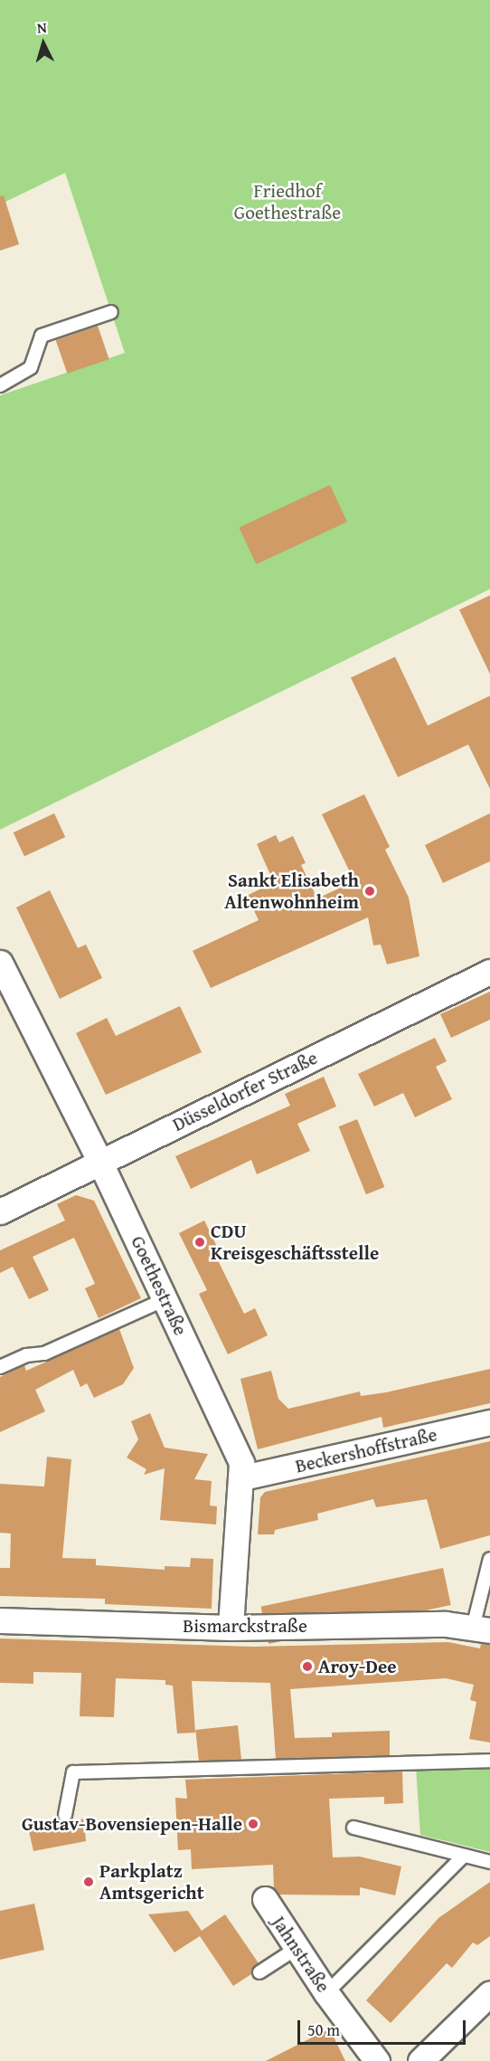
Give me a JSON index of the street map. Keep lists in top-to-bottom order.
{
  "streets": {
    "street": [
      "Düsseldorfer Straße",
      "Goethestraße",
      "Beckershoffstraße",
      "Bismarckstraße",
      "Jahnstraße"
    ]
  },
  "crossings": [
    ["Düsseldorfer Straße", "Goethestraße"],
    ["Goethestraße", "Beckershoffstraße"],
    ["Goethestraße", "Bismarckstraße"]
  ],
  "parks": ["Friedhof Goethestraße"],
  "places": [
    "Sankt Elisabeth Altenwohnheim",
    "CDU Kreisgeschäftsstelle",
    "Aroy-Dee",
    "Gustav-Bovensiepen-Halle",
    "Parkplatz Amtsgericht"
  ],
  "scale_bar": "50 m",
  "north": "top"
}
